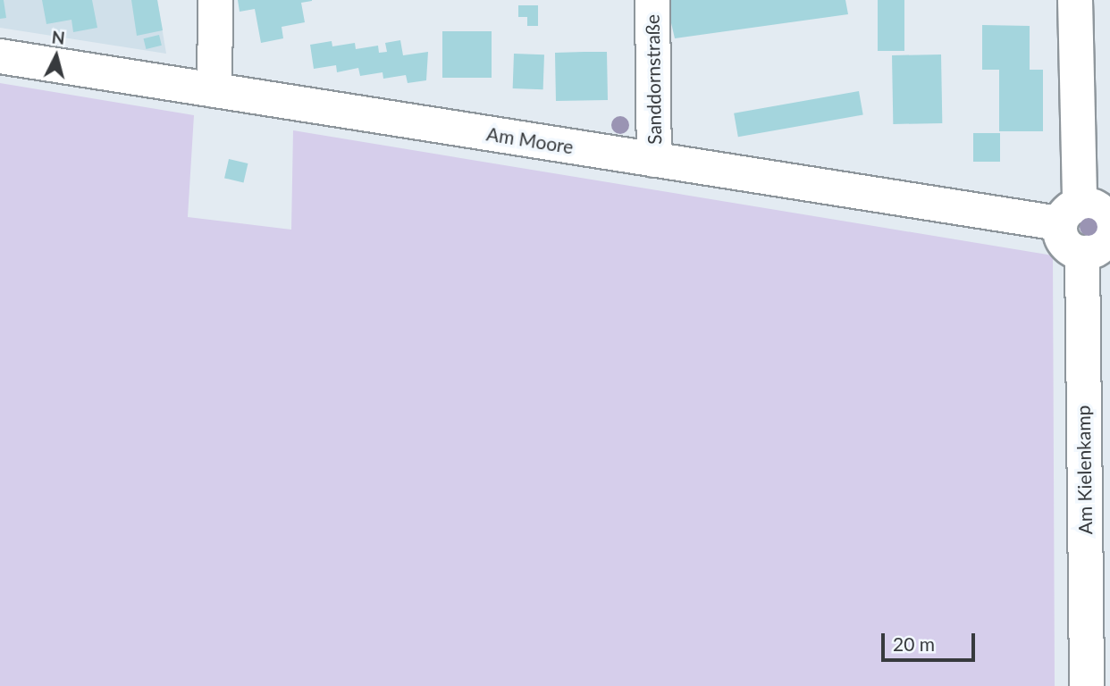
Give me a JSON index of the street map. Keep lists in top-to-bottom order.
{
  "streets": {
    "street": ["Sanddornstraße", "Am Moore", "Am Kielenkamp"]
  },
  "crossings": [
    ["Sanddornstraße", "Am Moore"]
  ],
  "scale_bar": "20 m",
  "north": "top"
}
